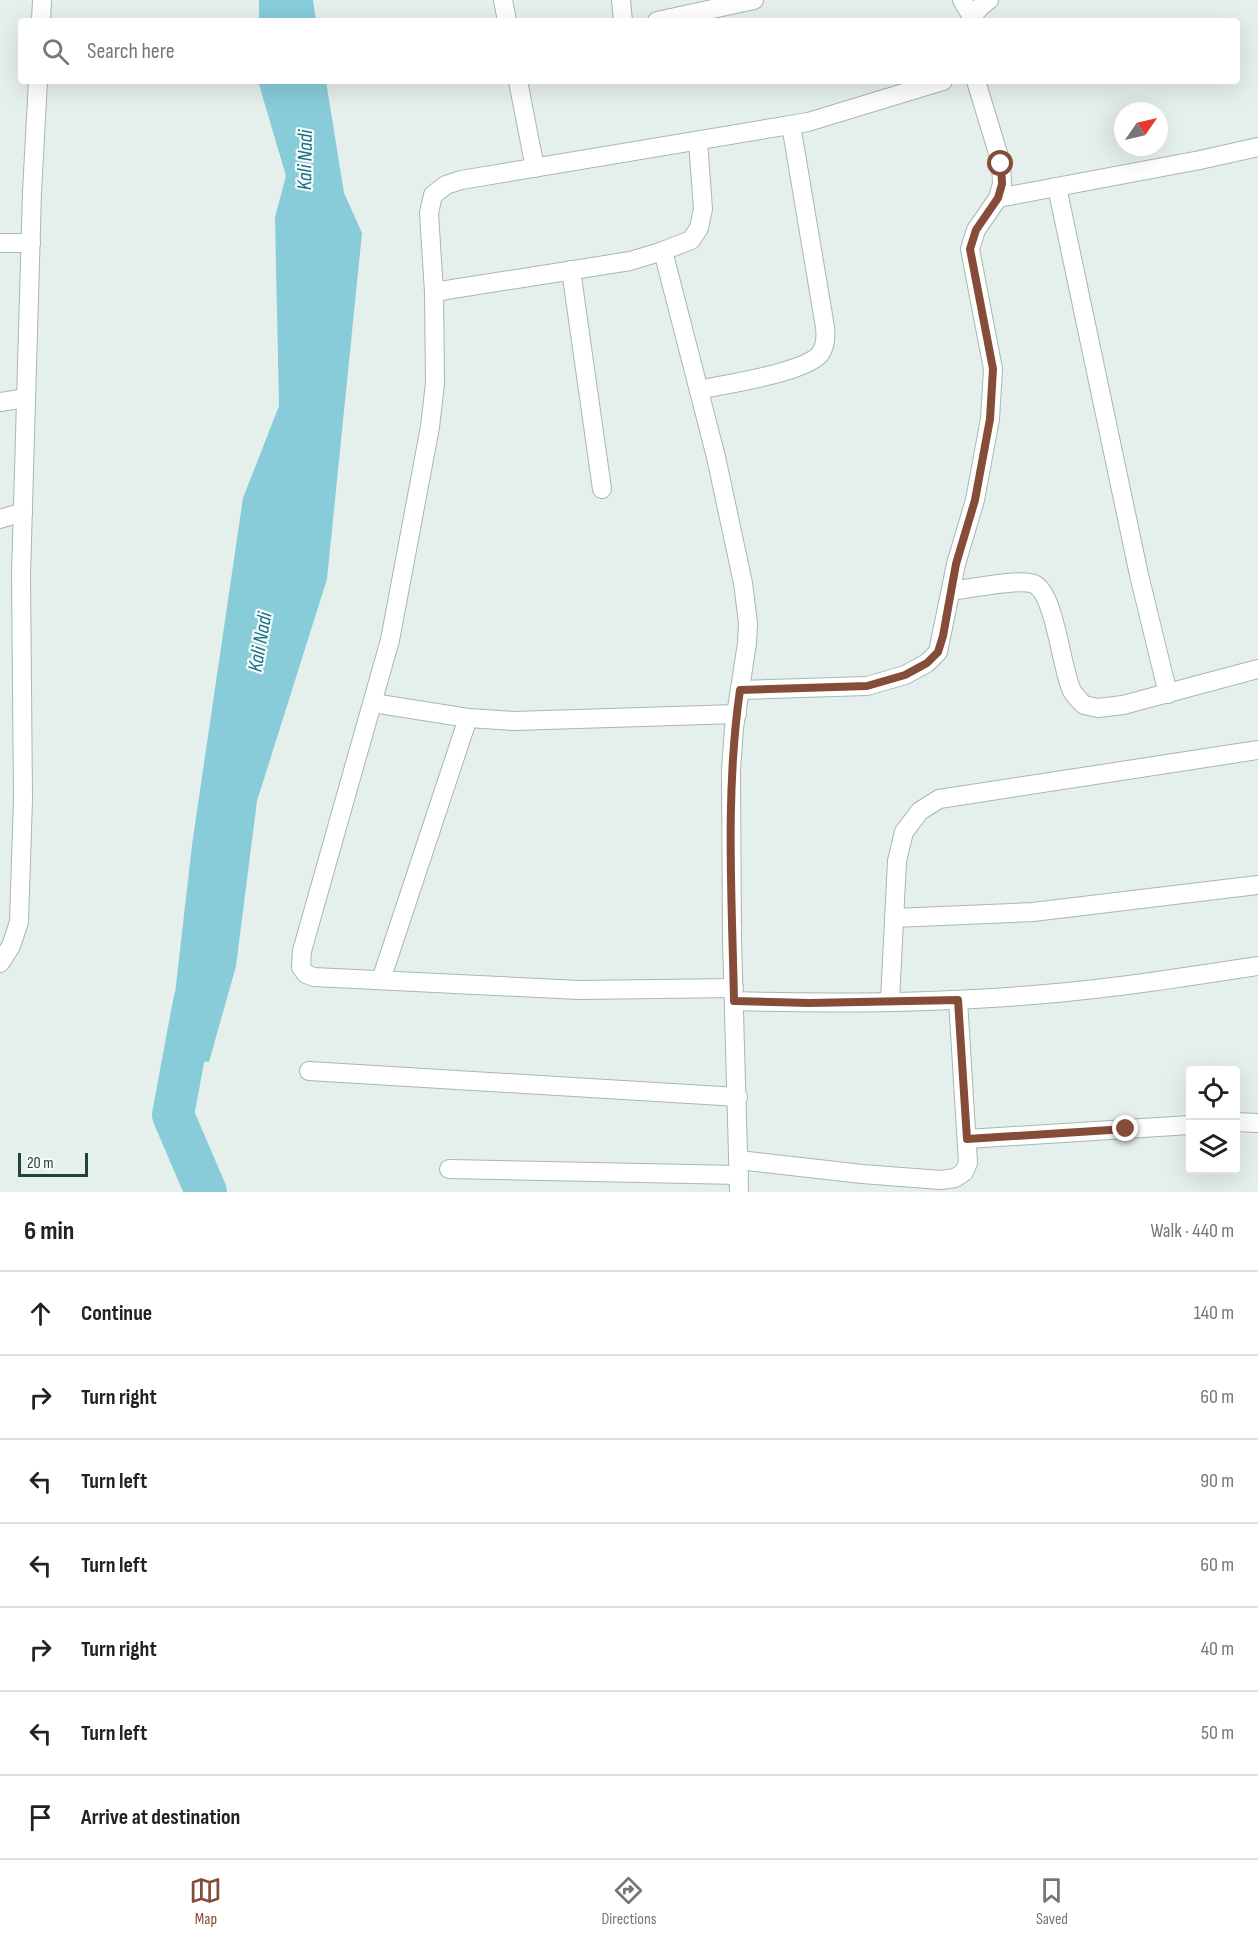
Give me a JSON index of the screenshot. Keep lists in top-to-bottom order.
{
  "water": ["Kali Nadi"],
  "scale_bar": "20 m",
  "north": "top right",
  "page": {
    "search": "Search here",
    "scale": "20 m",
    "heading": ["6 min", "Walk · 440 m"],
    "list": [
      ["Continue", "140 m"],
      ["Turn right", "60 m"],
      ["Turn left", "90 m"],
      ["Turn left", "60 m"],
      ["Turn right", "40 m"],
      ["Turn left", "50 m"],
      "Arrive at destination"
    ],
    "nav": ["Map", "Directions", "Saved"]
  }
}
